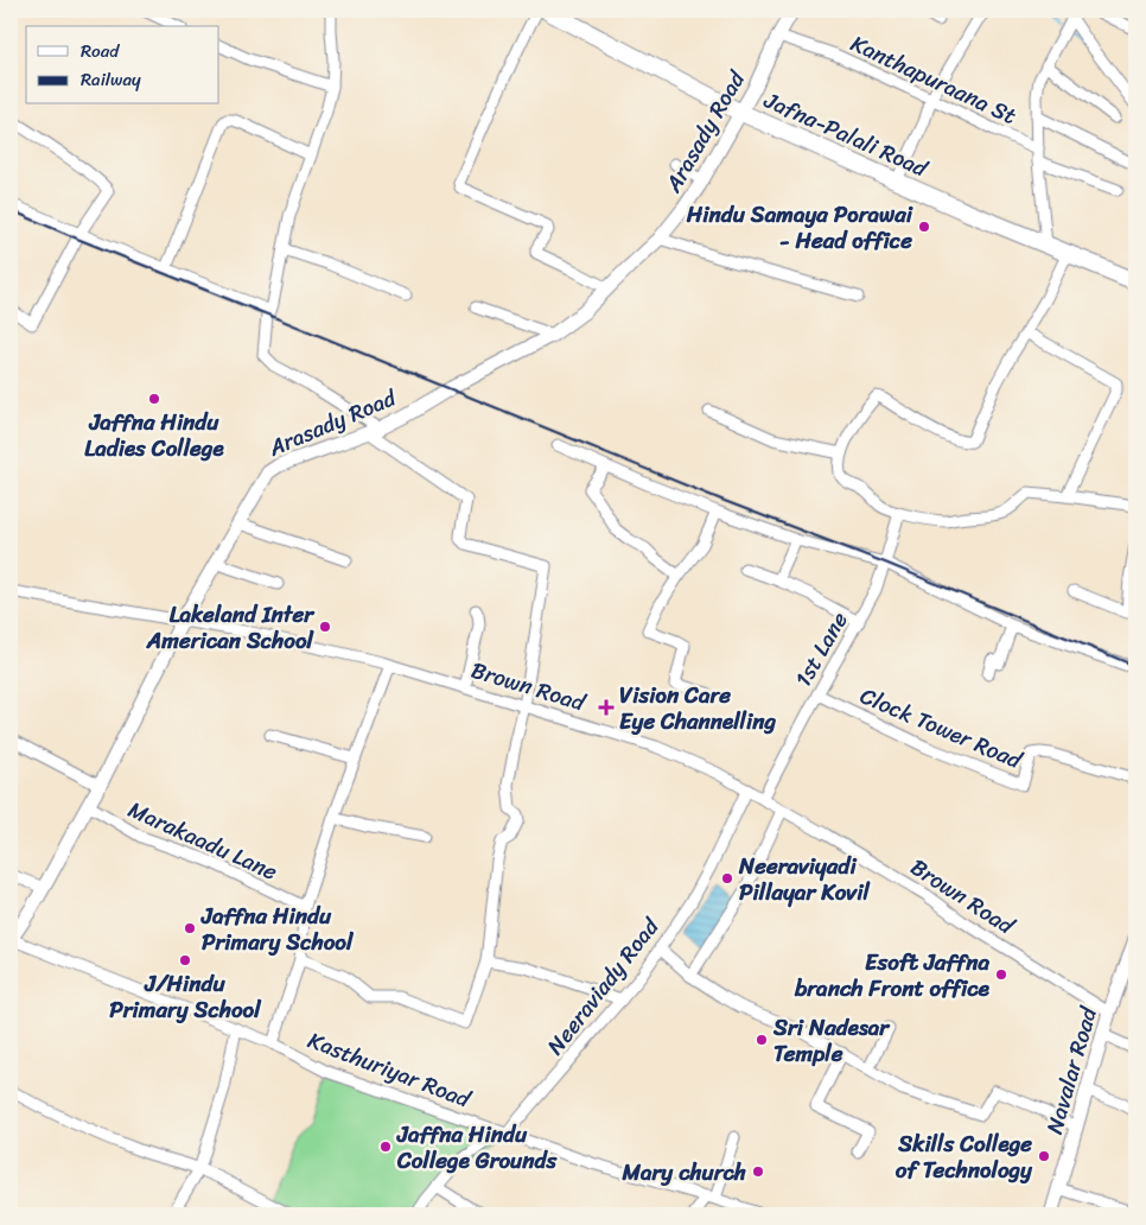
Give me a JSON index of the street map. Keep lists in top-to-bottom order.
{
  "streets": {
    "main road": ["Arasady Road", "Jafna-Palali Road", "Navalar Road"],
    "street": [
      "Kanthapuraana St",
      "1st Lane",
      "Brown Road",
      "Clock Tower Road",
      "Marakaadu Lane",
      "Neeraviady Road",
      "Kasthuriyar Road"
    ]
  },
  "crossings": [
    ["Kanthapuraana St", "Arasady Road"],
    ["Arasady Road", "Jafna-Palali Road"],
    ["Arasady Road", "Brown Road"],
    ["Arasady Road", "Marakaadu Lane"],
    ["Arasady Road", "Kasthuriyar Road"],
    ["1st Lane", "Brown Road"],
    ["1st Lane", "Clock Tower Road"],
    ["Brown Road", "Neeraviady Road"],
    ["Brown Road", "Navalar Road"],
    ["Neeraviady Road", "Kasthuriyar Road"]
  ],
  "places": {
    "other": [
      "Hindu Samaya Porawai - Head office",
      "Jaffna Hindu Ladies College",
      "Lakeland Inter American School",
      "Neeraviyadi Pillayar Kovil",
      "Jaffna Hindu Primary School",
      "J/Hindu Primary School",
      "Esoft Jaffna branch Front office",
      "Sri Nadesar Temple",
      "Jaffna Hindu College Grounds",
      "Skills College of Technology",
      "Mary church"
    ],
    "health": ["Vision Care Eye Channelling"]
  },
  "legend": ["Road", "Railway"]
}
